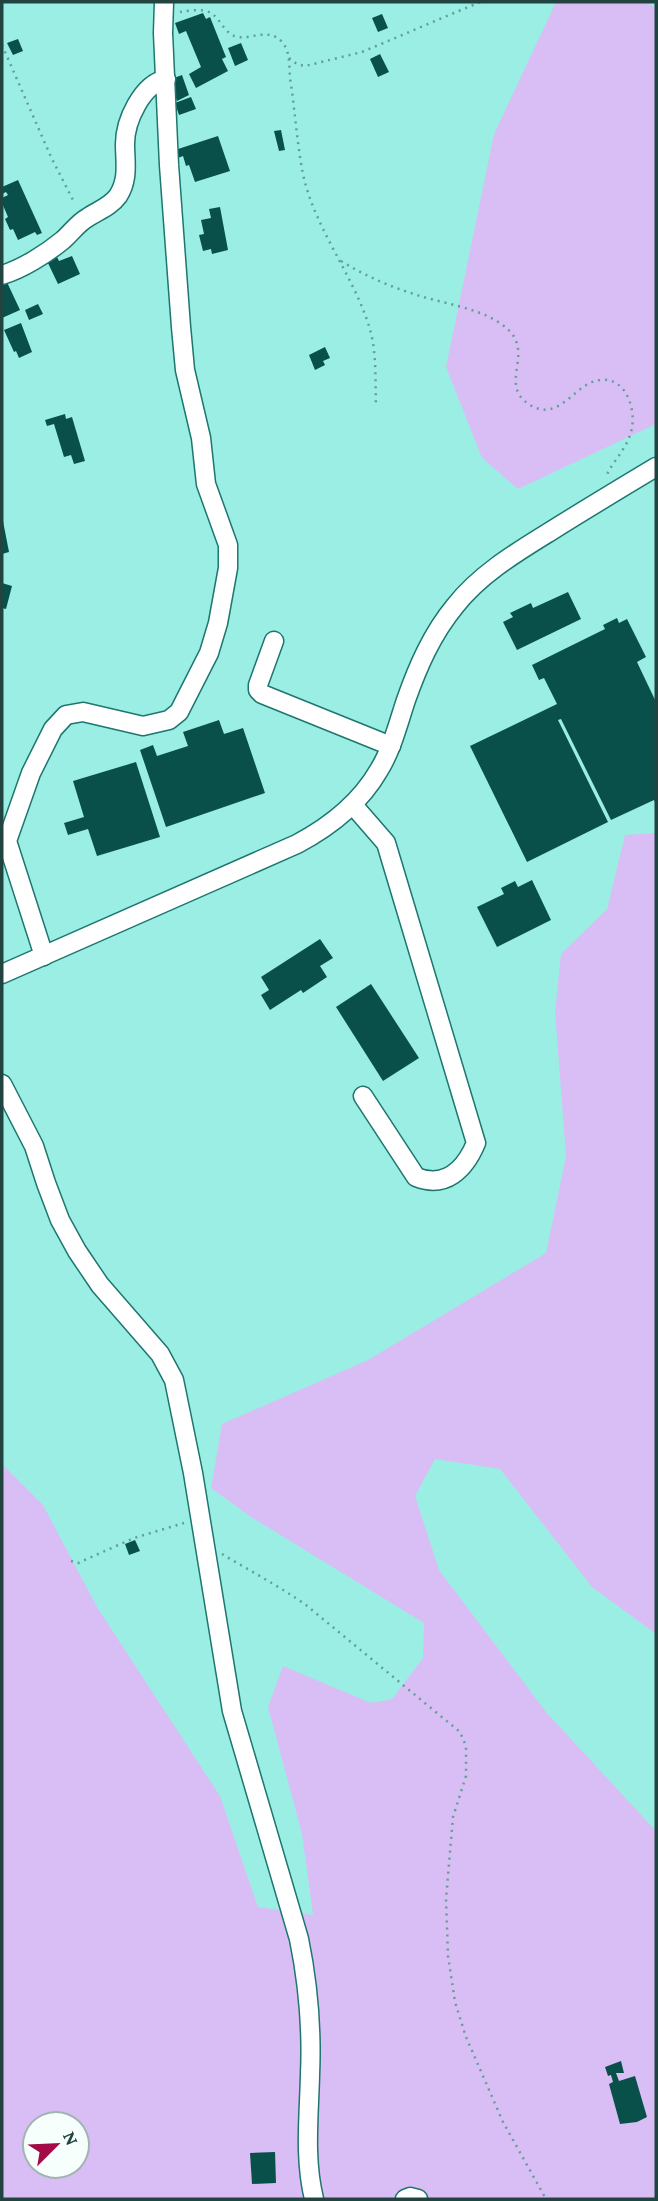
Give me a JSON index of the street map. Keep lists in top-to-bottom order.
{
  "north": "top right"
}
